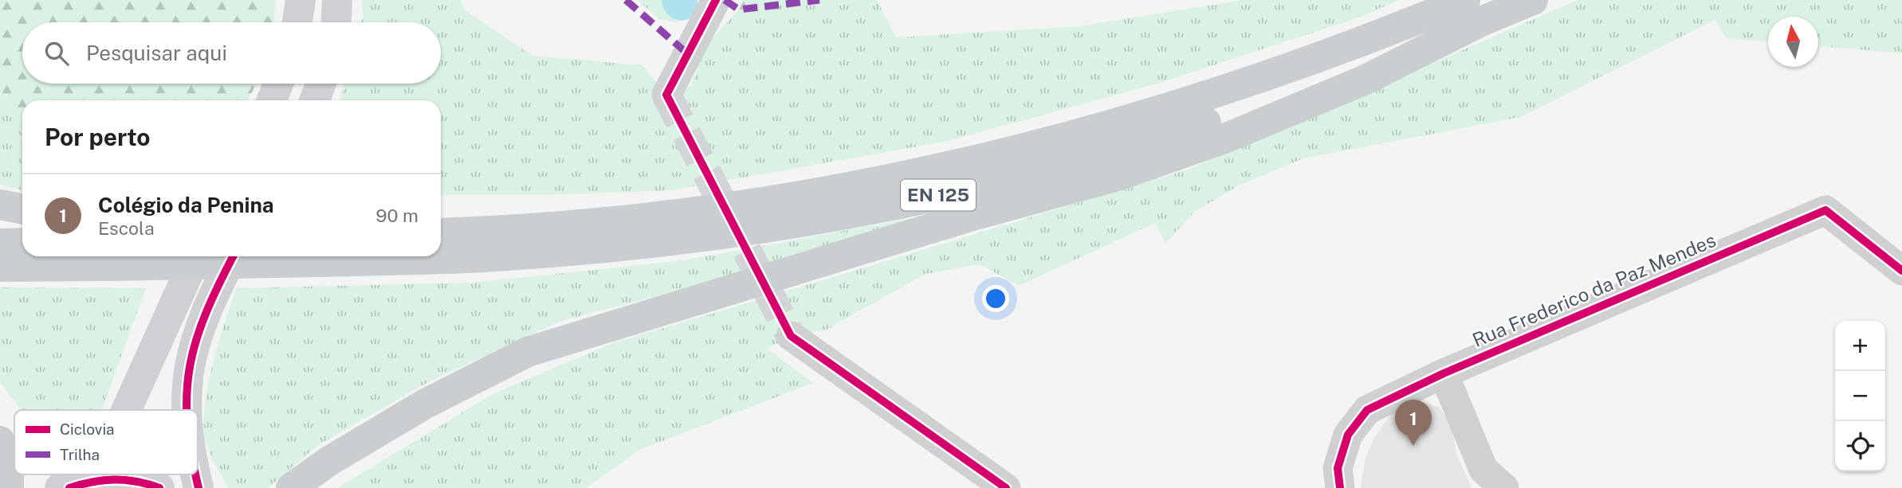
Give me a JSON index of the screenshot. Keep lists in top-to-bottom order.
{
  "streets": {
    "main road": ["EN 125"],
    "street": ["Rua Frederico da Paz Mendes"]
  },
  "legend": ["Ciclovia", "Trilha"],
  "north": "top",
  "page": {
    "search": "Pesquisar aqui",
    "heading": "Por perto",
    "list": [
      {
        "mark": "1",
        "name": "Colégio da Penina",
        "note": "Escola",
        "value": "90 m"
      }
    ],
    "map_buttons": ["+", "−"],
    "pins": "1"
  }
}
